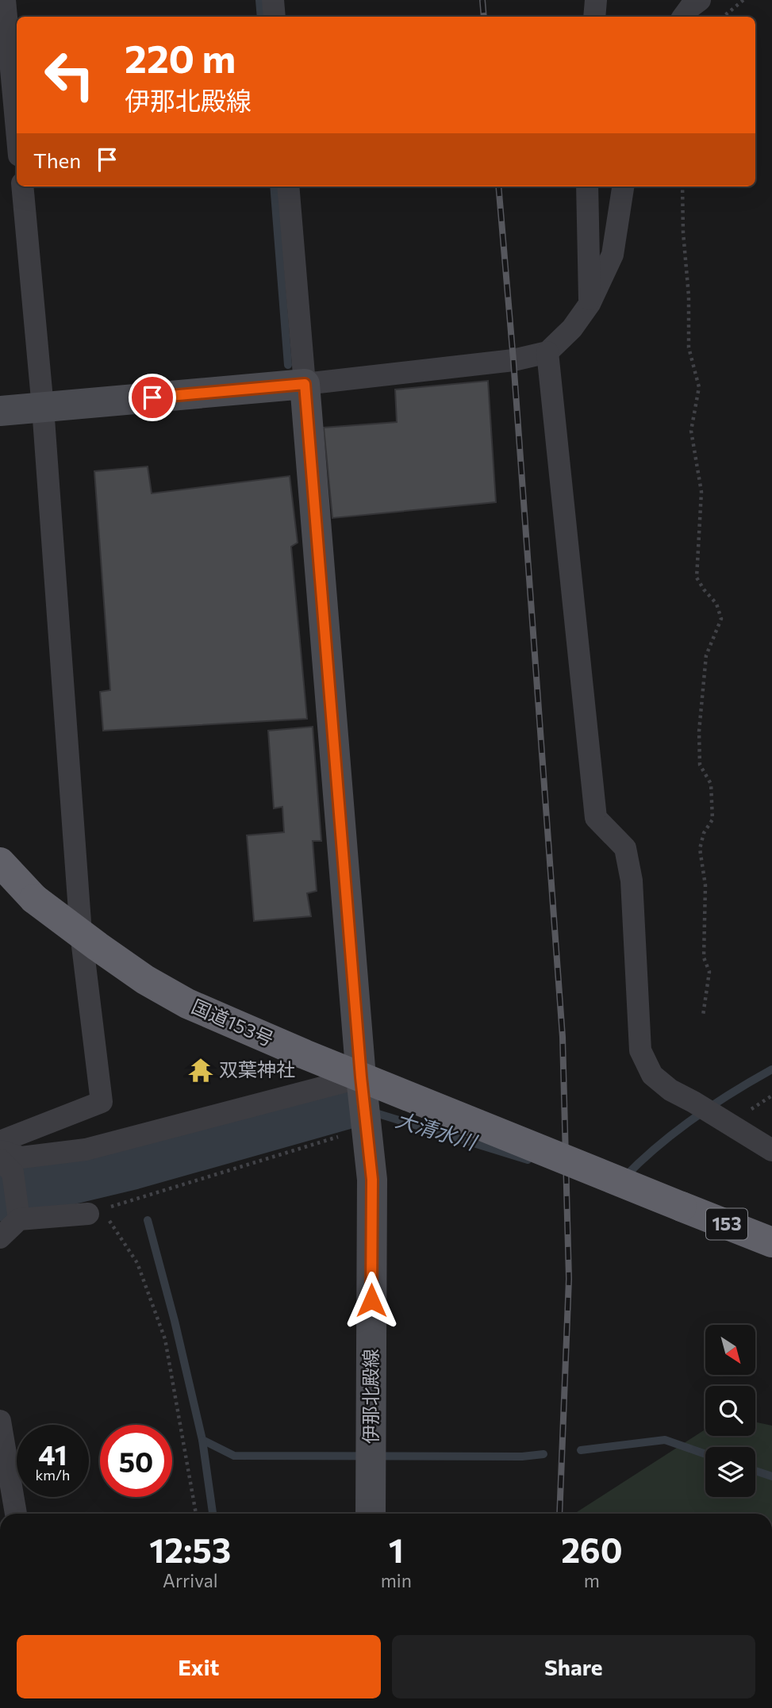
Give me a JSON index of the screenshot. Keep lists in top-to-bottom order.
{
  "streets": {
    "highway": ["国道153号", "153"],
    "main road": ["伊那北殿線"]
  },
  "water": ["大清水川"],
  "places": {
    "temple": ["双葉神社"]
  },
  "north": "bottom right",
  "page": {
    "turn": ["220 m", "伊那北殿線"],
    "then": "Then",
    "speed": "41 km/h",
    "limit": "50",
    "eta": [
      "12:53",
      "Arrival",
      "1",
      "min",
      "260",
      "m"
    ],
    "buttons": ["Exit", "Share"]
  }
}
